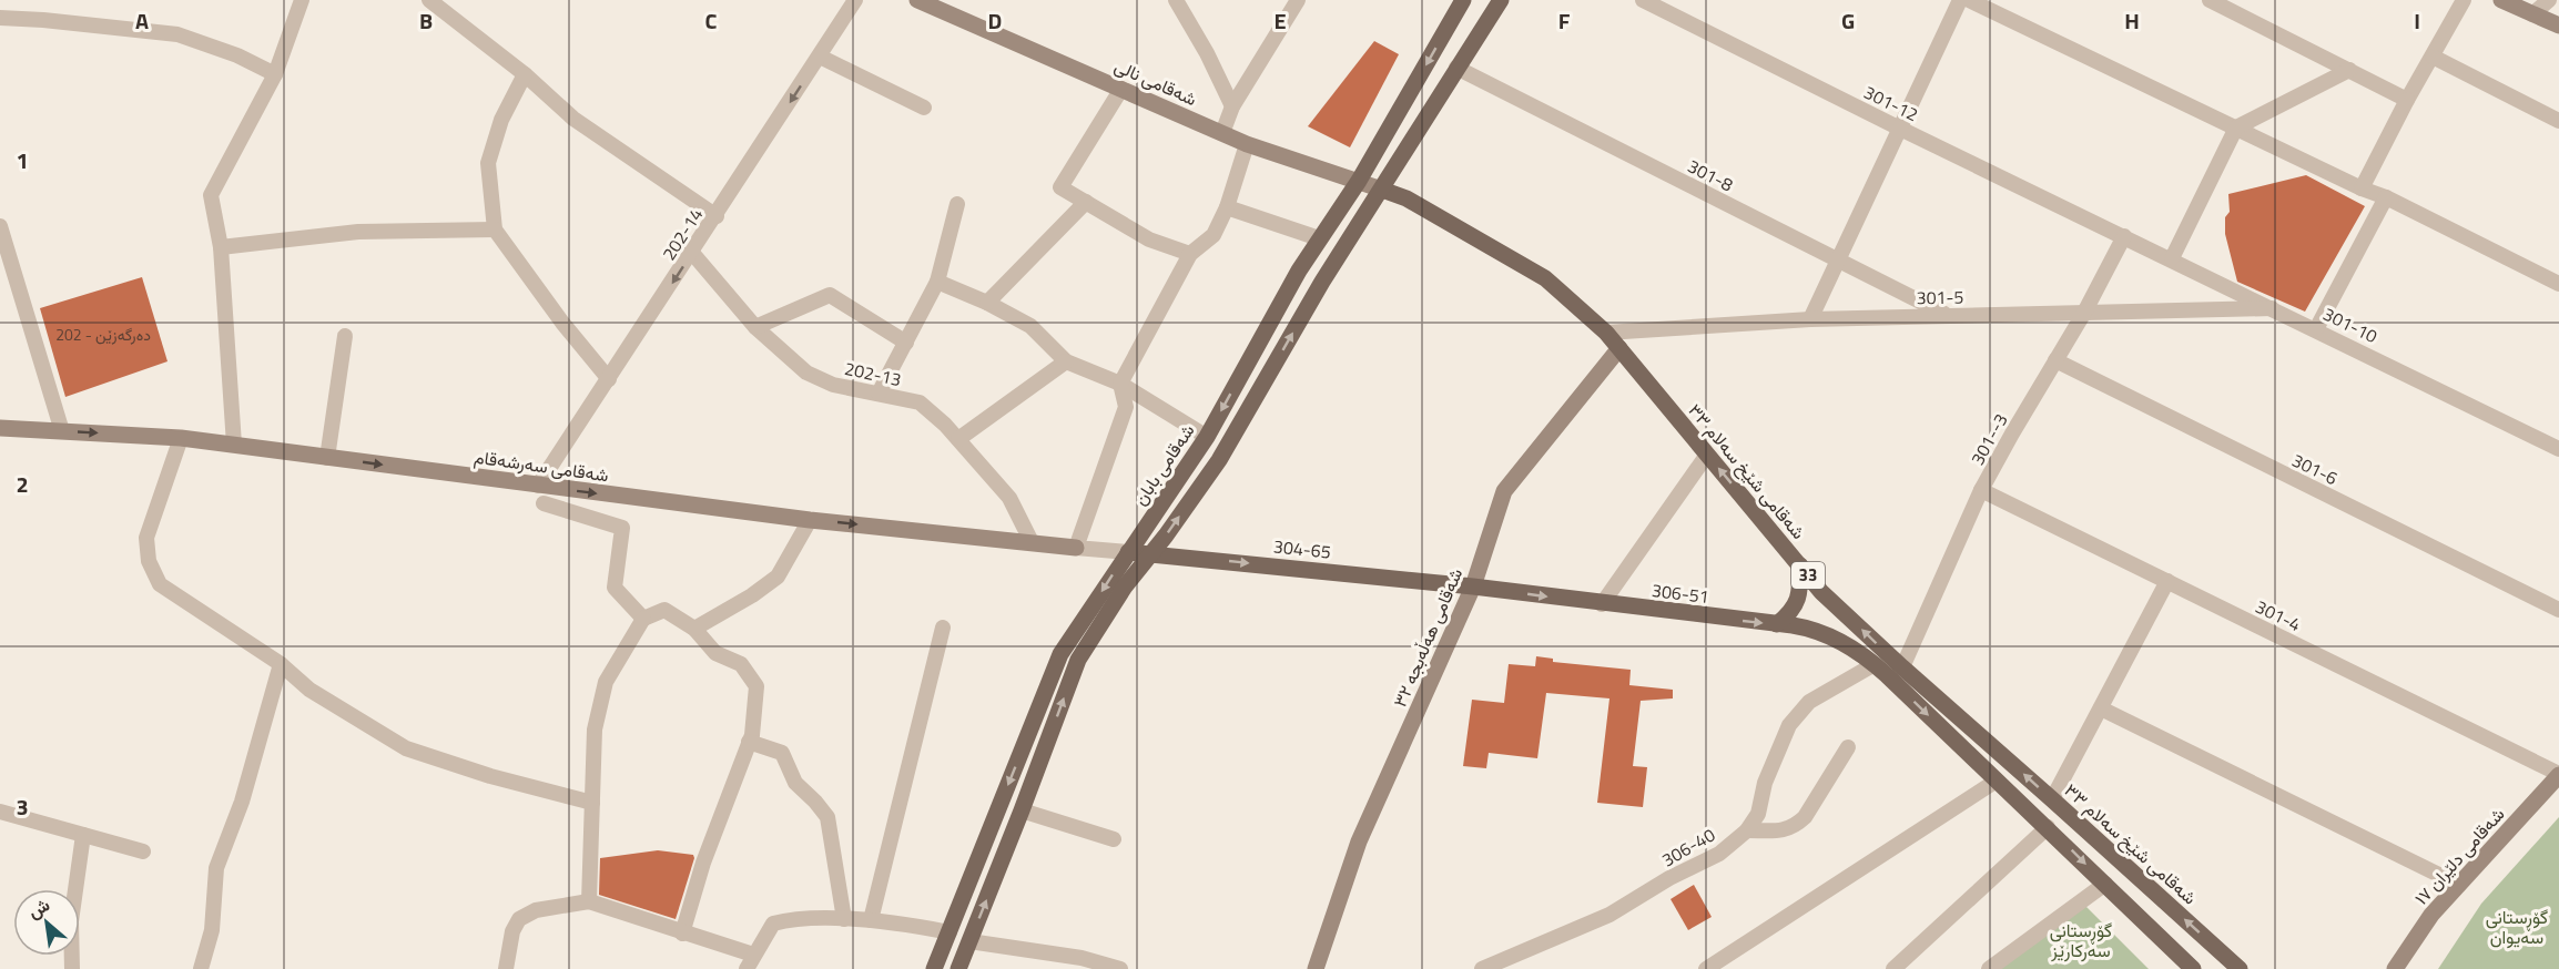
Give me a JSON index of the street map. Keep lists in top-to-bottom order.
{
  "streets": {
    "main road": [
      "شەقامی بابان",
      "شەقامی شێخ سەلام ٣٣",
      "304-65",
      "33",
      "306-51"
    ],
    "street": [
      "شەقامی نالی",
      "301-12",
      "301-8",
      "202-14",
      "301-5",
      "301-10",
      "202-13",
      "301--3",
      "شەقامی سەرشەقام",
      "301-6",
      "301-4",
      "شەقامی هەڵەبجە ٣٢",
      "306-40",
      "شەقامی دلێران ١٧"
    ]
  },
  "crossings": [
    ["شەقامی نالی", "شەقامی بابان"],
    ["شەقامی نالی", "شەقامی شێخ سەلام ٣٣"],
    ["301-12", "301-10"],
    ["301-12", "301--3"],
    ["301-8", "301-5"],
    ["202-14", "202-13"],
    ["202-14", "شەقامی سەرشەقام"],
    ["301-5", "301-10"],
    ["301-5", "301--3"],
    ["301-5", "شەقامی شێخ سەلام ٣٣"],
    ["301-10", "301--3"],
    ["202-13", "شەقامی سەرشەقام"],
    ["301--3", "301-6"],
    ["301--3", "شەقامی شێخ سەلام ٣٣"],
    ["301--3", "301-4"],
    ["شەقامی بابان", "304-65"],
    ["شەقامی شێخ سەلام ٣٣", "شەقامی هەڵەبجە ٣٢"],
    ["304-65", "306-51"],
    ["304-65", "شەقامی هەڵەبجە ٣٢"],
    ["306-51", "شەقامی هەڵەبجە ٣٢"],
    ["306-51", "306-40"],
    ["301-4", "شەقامی دلێران ١٧"]
  ],
  "one_way": [
    "202-14",
    "شەقامی سەرشەقام",
    "304-65",
    "306-51"
  ],
  "parks": ["گۆڕستانی سەیوان", "گۆڕستانی سەرکارێز"],
  "house_numbers": ["202 - دەرگەزێن"],
  "north": "top left",
  "grid": {
    "columns": [
      "A",
      "B",
      "C",
      "D",
      "E",
      "F",
      "G",
      "H",
      "I"
    ],
    "rows": ["1", "2", "3"]
  }
}
